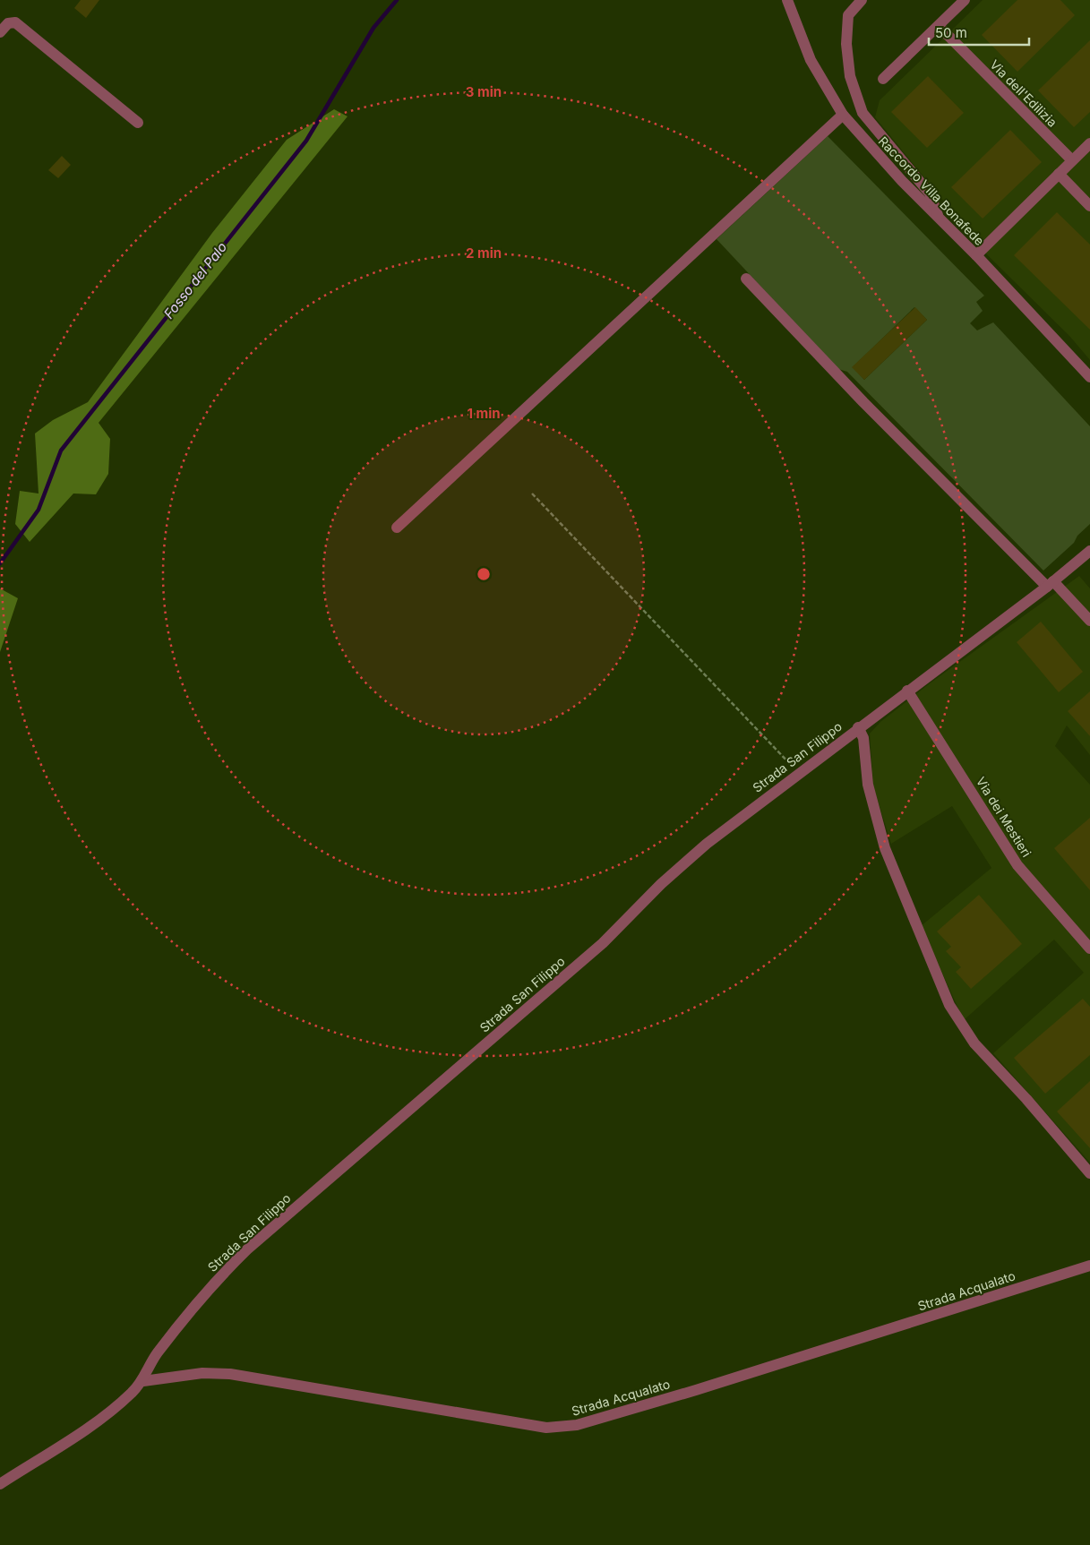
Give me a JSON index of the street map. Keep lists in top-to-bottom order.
{
  "streets": {
    "street": [
      "Via dell'Edilizia",
      "Raccordo Villa Bonafede",
      "Strada San Filippo",
      "Via dei Mestieri",
      "Strada Acqualato"
    ]
  },
  "crossings": [
    ["Strada San Filippo", "Via dei Mestieri"],
    ["Strada San Filippo", "Strada Acqualato"]
  ],
  "water": ["Fosso del Palo"],
  "scale_bar": "50 m",
  "rings": ["3 min", "2 min", "1 min"]
}
